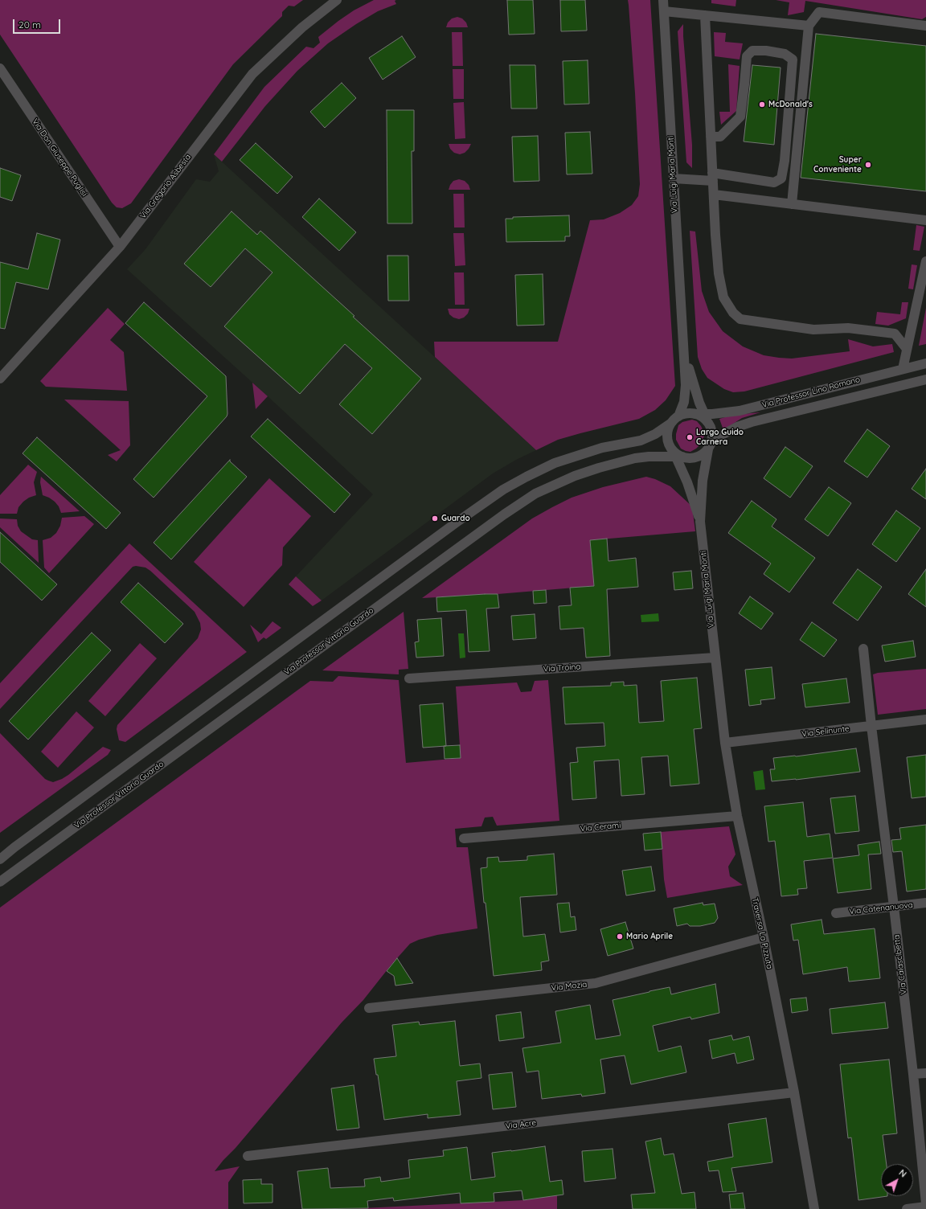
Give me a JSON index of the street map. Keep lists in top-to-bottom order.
{
  "streets": {
    "street": [
      "Via Don Giuseppe Puglisi",
      "Via Luigi Maria Monti",
      "Via Gregorio Asbesta",
      "Via Professor Lino Romano",
      "Via Professor Vittorio Guardo",
      "Via Troina",
      "Via Selinunte",
      "Via Cerami",
      "Via Catenanuova",
      "Traversa La Pizzuta",
      "Via Calascibetta",
      "Via Mozia",
      "Via Acre"
    ]
  },
  "crossings": [
    ["Via Don Giuseppe Puglisi", "Via Gregorio Asbesta"],
    ["Via Luigi Maria Monti", "Via Troina"],
    ["Via Luigi Maria Monti", "Traversa La Pizzuta"],
    ["Via Professor Lino Romano", "Via Professor Vittorio Guardo"],
    ["Via Troina", "Traversa La Pizzuta"],
    ["Via Selinunte", "Traversa La Pizzuta"],
    ["Via Selinunte", "Via Calascibetta"],
    ["Via Cerami", "Traversa La Pizzuta"],
    ["Via Catenanuova", "Via Calascibetta"],
    ["Traversa La Pizzuta", "Via Mozia"],
    ["Traversa La Pizzuta", "Via Acre"]
  ],
  "places": [
    "McDonald's",
    "Super Conveniente",
    "Largo Guido Carnera",
    "Guardo",
    "Mario Aprile"
  ],
  "scale_bar": "20 m",
  "north": "top right"
}
